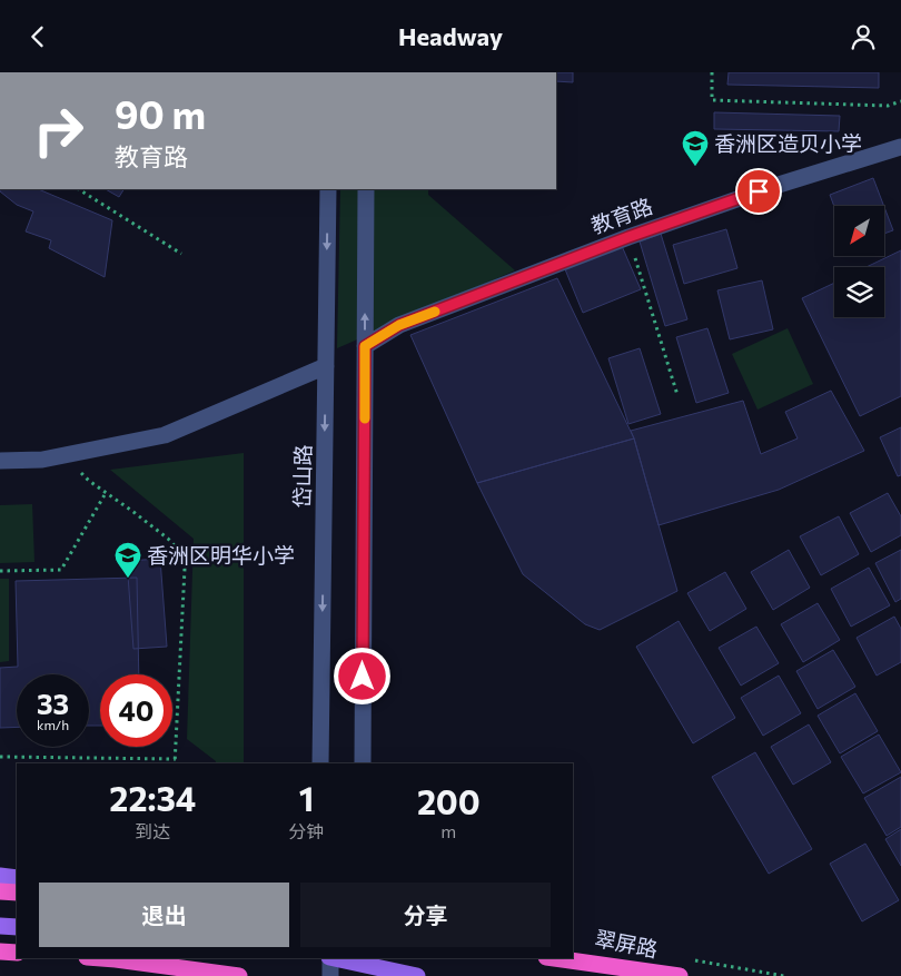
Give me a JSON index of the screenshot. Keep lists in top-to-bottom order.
{
  "streets": {
    "main road": ["翠屏路"],
    "street": ["教育路", "岱山路"]
  },
  "places": {
    "school or university": ["香洲区造贝小学", "香洲区明华小学"]
  },
  "north": "bottom left",
  "page": {
    "header": "Headway",
    "turn": ["90 m", "教育路"],
    "speed": "33 km/h",
    "limit": "40",
    "eta": [
      "22:34",
      "到达",
      "1",
      "分钟",
      "200",
      "m"
    ],
    "buttons": ["退出", "分享"]
  }
}
